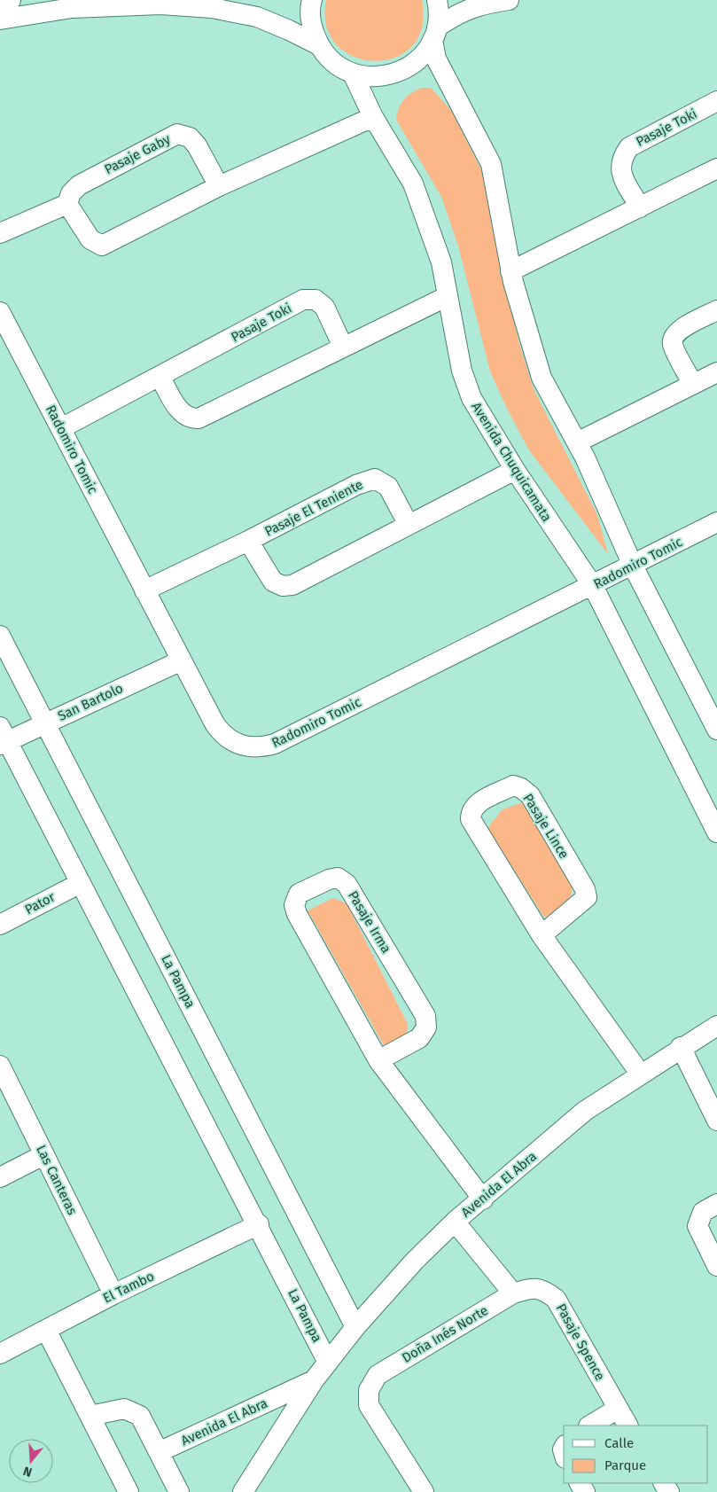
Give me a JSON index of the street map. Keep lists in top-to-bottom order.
{
  "streets": {
    "street": [
      "Pasaje Toki",
      "Pasaje Gaby",
      "Radomiro Tomic",
      "Avenida Chuquicamata",
      "Pasaje El Teniente",
      "San Bartolo",
      "Pasaje Lince",
      "Pator",
      "Pasaje Irma",
      "La Pampa",
      "Las Canteras",
      "Avenida El Abra",
      "El Tambo",
      "Doña Inés Norte",
      "Pasaje Spence"
    ]
  },
  "crossings": [
    ["Pasaje Toki", "Radomiro Tomic"],
    ["Radomiro Tomic", "Avenida Chuquicamata"],
    ["Radomiro Tomic", "Pasaje El Teniente"],
    ["Radomiro Tomic", "San Bartolo"],
    ["Avenida Chuquicamata", "Pasaje El Teniente"],
    ["San Bartolo", "La Pampa"],
    ["Pasaje Lince", "Avenida El Abra"],
    ["Pator", "La Pampa"],
    ["Pasaje Irma", "Avenida El Abra"],
    ["La Pampa", "Avenida El Abra"],
    ["La Pampa", "El Tambo"],
    ["Las Canteras", "El Tambo"],
    ["Doña Inés Norte", "Pasaje Spence"]
  ],
  "legend": ["Calle", "Parque"],
  "north": "bottom"
}
